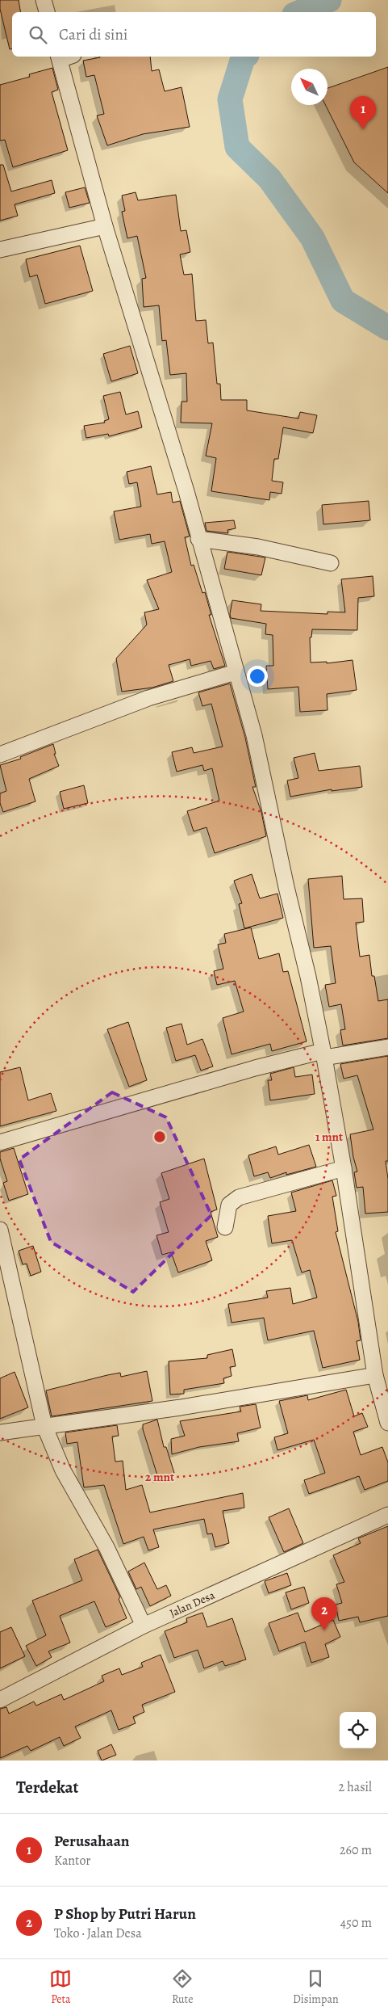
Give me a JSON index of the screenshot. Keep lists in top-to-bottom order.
{
  "streets": {
    "street": ["Jalan Desa"]
  },
  "north": "top left",
  "page": {
    "search": "Cari di sini",
    "pins": ["1", "2"],
    "heading": ["Terdekat", "2 hasil"],
    "list": [
      {
        "mark": "1",
        "name": "Perusahaan",
        "note": "Kantor",
        "value": "260 m"
      },
      {
        "mark": "2",
        "name": "P Shop by Putri Harun",
        "note": "Toko · Jalan Desa",
        "value": "450 m"
      }
    ],
    "nav": ["Peta", "Rute", "Disimpan"]
  },
  "rings": ["1 mnt", "2 mnt"]
}
